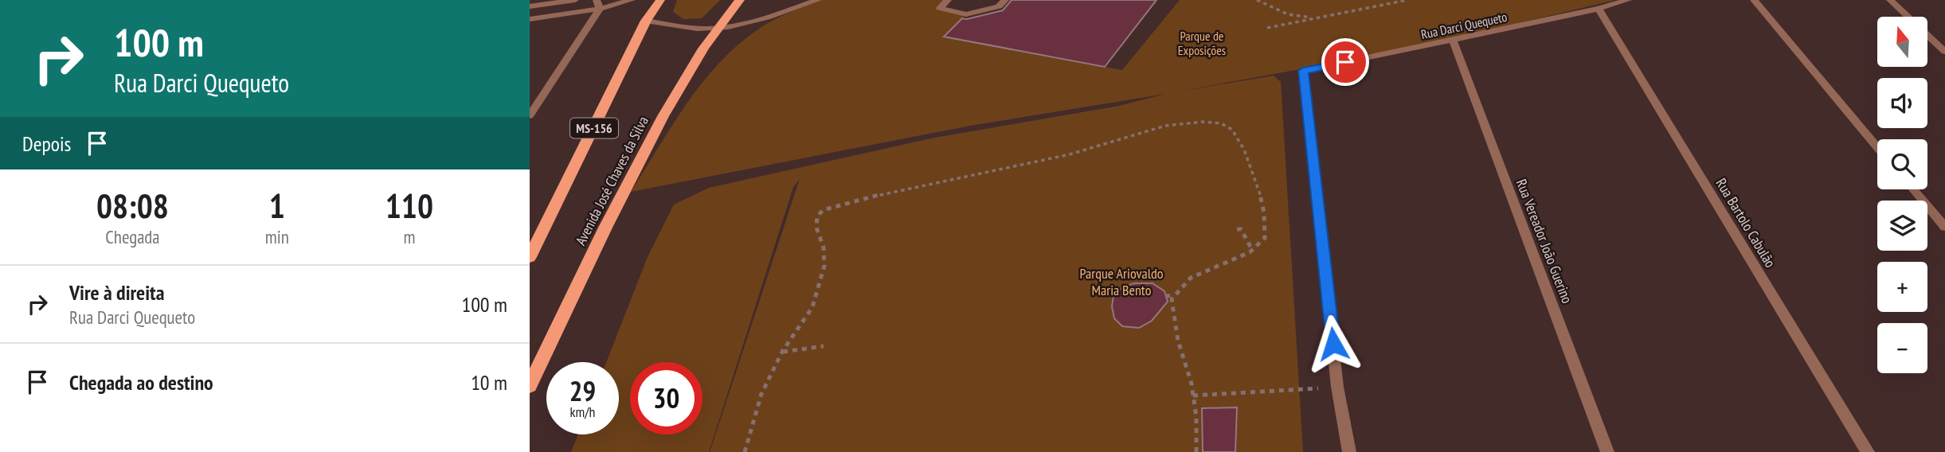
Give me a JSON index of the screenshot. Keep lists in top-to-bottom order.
{
  "streets": {
    "main road": ["MS-156", "Avenida José Chaves da Silva"],
    "street": ["Rua Darci Quequeto", "Rua Bartolo Cabulão", "Rua Vereador João Guerino"]
  },
  "crossings": [
    ["Rua Darci Quequeto", "Rua Bartolo Cabulão"],
    ["Rua Darci Quequeto", "Rua Vereador João Guerino"]
  ],
  "parks": ["Parque de Exposições", "Parque Ariovaldo Maria Bento"],
  "north": "top",
  "page": {
    "turn": ["100 m", "Rua Darci Quequeto"],
    "map_buttons": ["+", "−"],
    "then": "Depois",
    "eta": [
      "08:08",
      "Chegada",
      "1",
      "min",
      "110",
      "m"
    ],
    "list": [
      {
        "name": "Vire à direita",
        "note": "Rua Darci Quequeto",
        "value": "100 m"
      },
      {
        "name": "Chegada ao destino",
        "value": "10 m"
      }
    ],
    "speed": "29 km/h",
    "limit": "30"
  }
}
